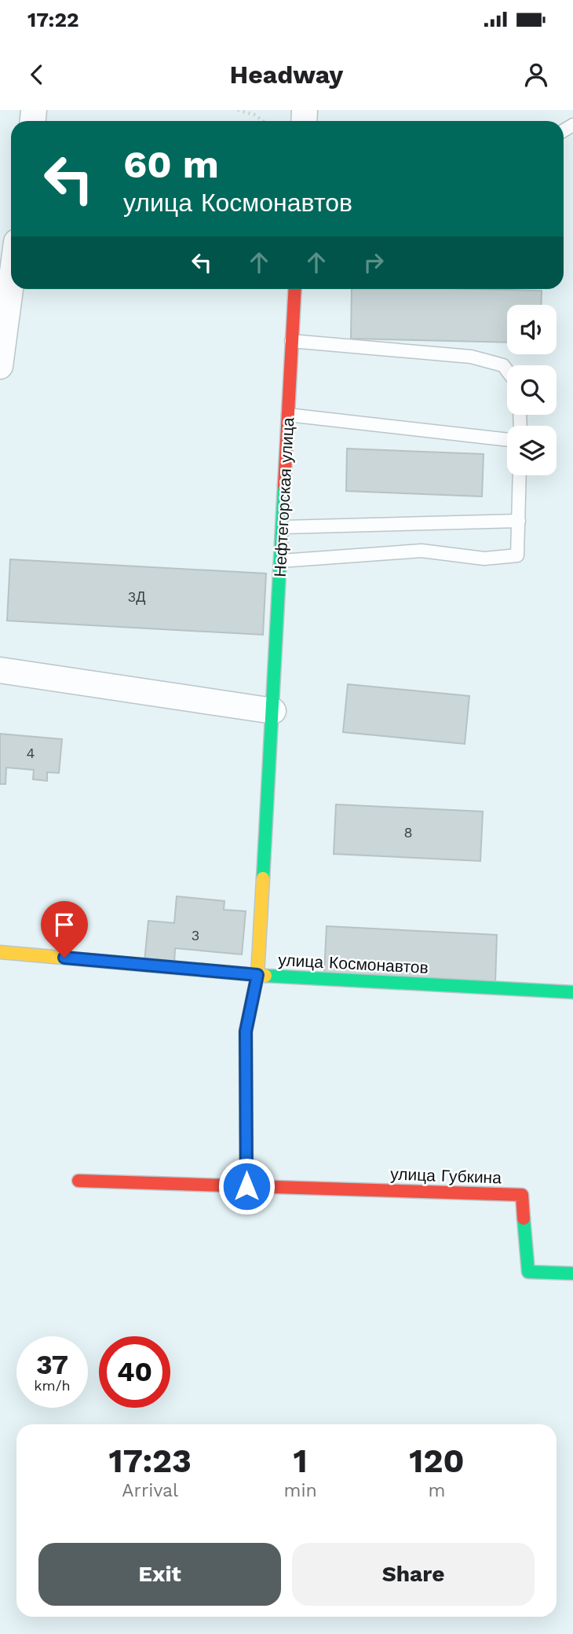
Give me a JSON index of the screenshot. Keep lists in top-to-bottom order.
{
  "streets": {
    "street": ["Нефтегорская улица", "улица Космонавтов", "улица Губкина"]
  },
  "crossings": [
    ["Нефтегорская улица", "улица Космонавтов"]
  ],
  "house_numbers": [
    "3Д",
    "4",
    "8",
    "3"
  ],
  "page": {
    "status": "17:22",
    "header": "Headway",
    "turn": ["60 m", "улица Космонавтов"],
    "speed": "37 km/h",
    "limit": "40",
    "eta": [
      "17:23",
      "Arrival",
      "1",
      "min",
      "120",
      "m"
    ],
    "buttons": ["Exit", "Share"]
  }
}
